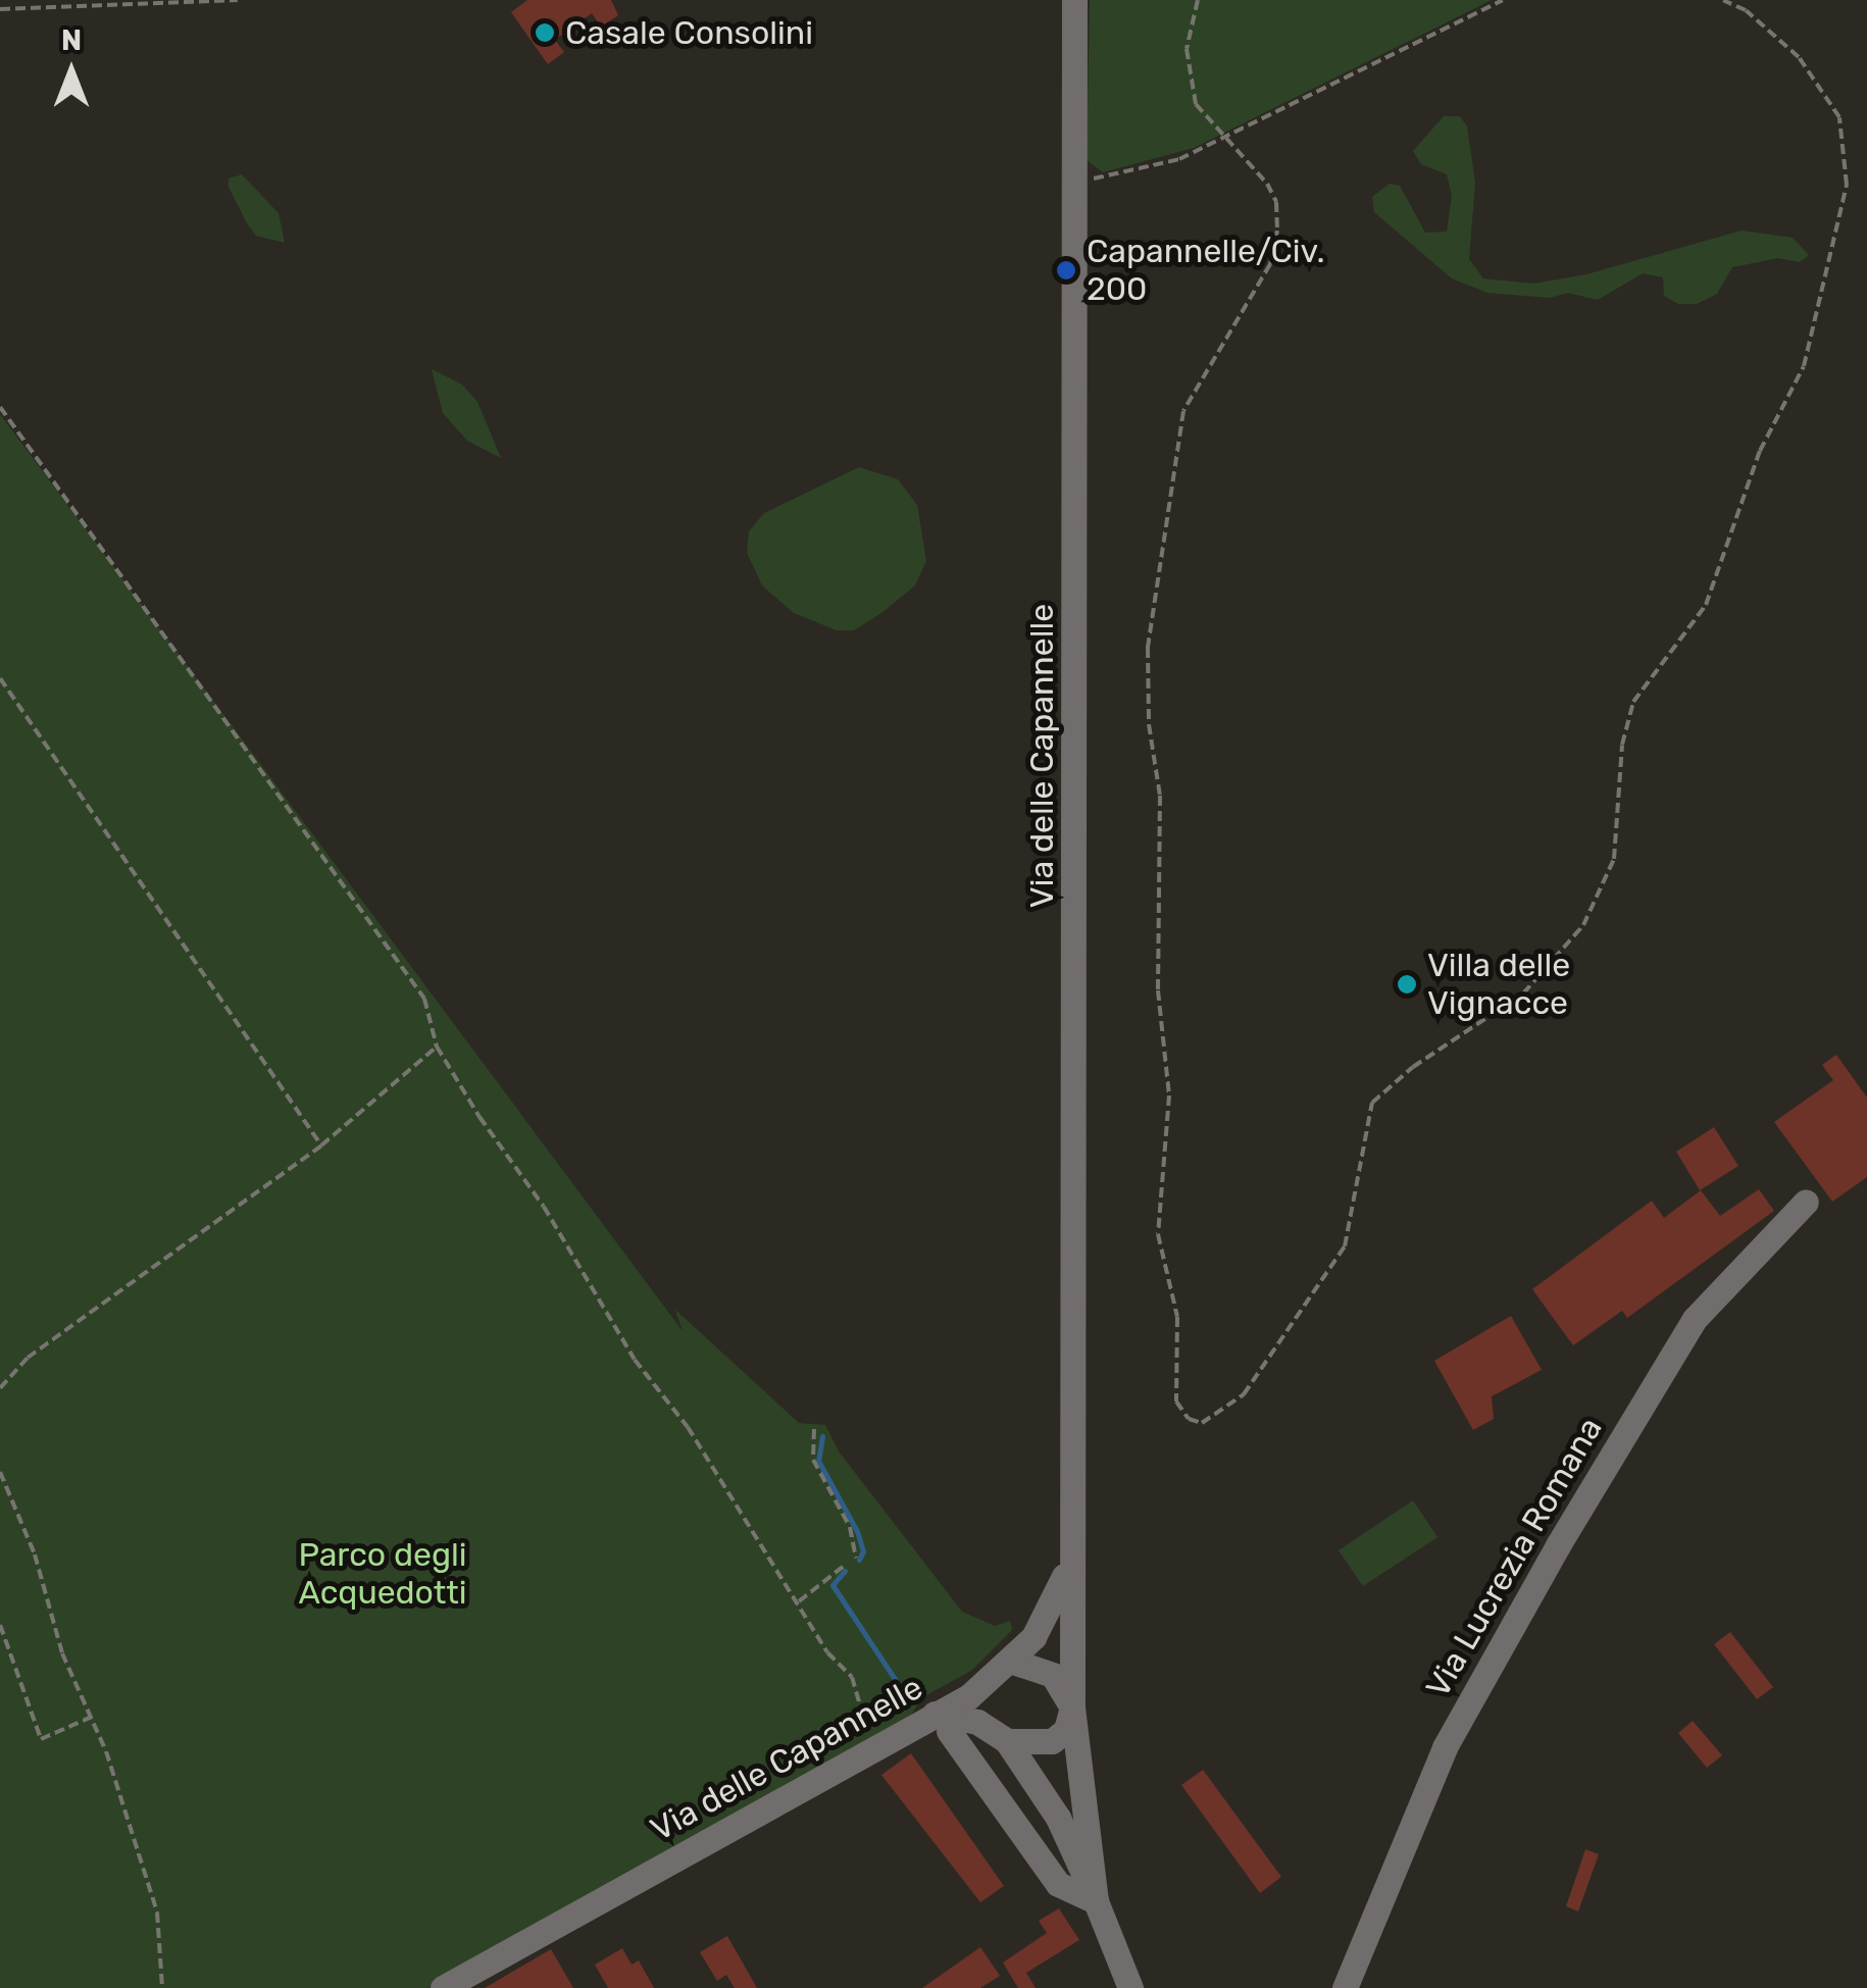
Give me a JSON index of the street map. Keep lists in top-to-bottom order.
{
  "streets": {
    "street": ["Via delle Capannelle", "Via Lucrezia Romana"]
  },
  "parks": ["Parco degli Acquedotti"],
  "places": ["Casale Consolini", "Capannelle/Civ. 200", "Villa delle Vignacce"],
  "north": "top"
}
